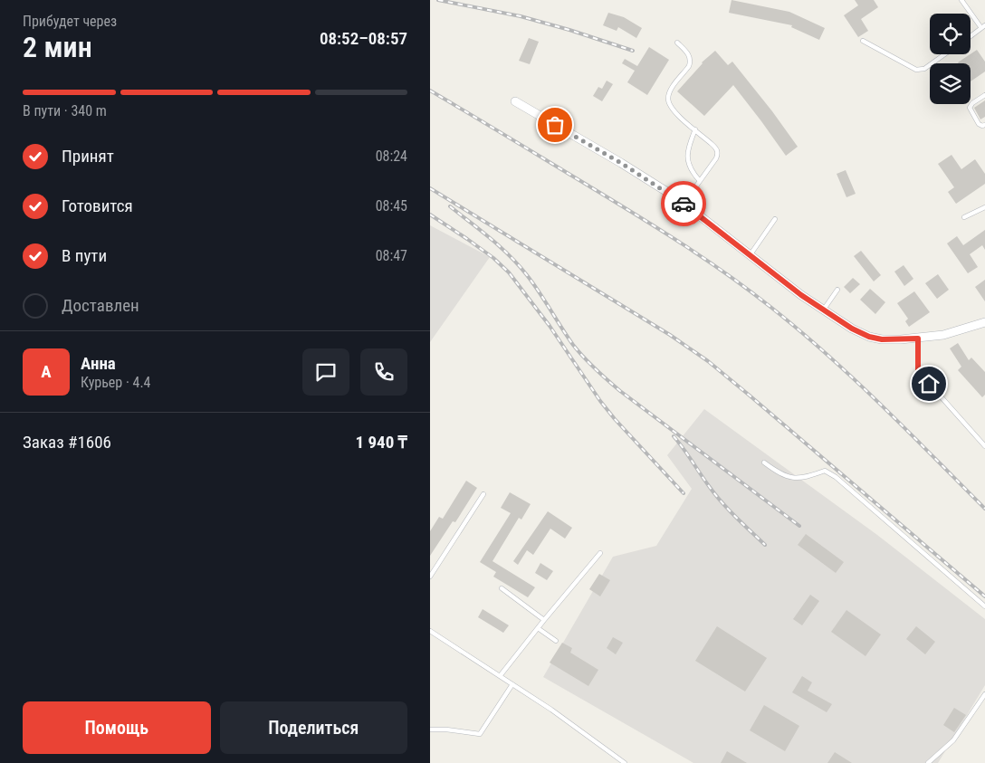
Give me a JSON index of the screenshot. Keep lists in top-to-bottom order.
{
  "page": {
    "heading": ["2 мин", "Прибудет через", "08:52–08:57"],
    "panel": [
      "Анна",
      "Курьер · 4.4",
      "Заказ #1606",
      "1 940 ₸"
    ],
    "bar": "В пути · 340 m",
    "list": [
      ["Принят", "08:24"],
      ["Готовится", "08:45"],
      ["В пути", "08:47"],
      "Доставлен"
    ],
    "round": "А",
    "buttons": ["Помощь", "Поделиться"]
  }
}
